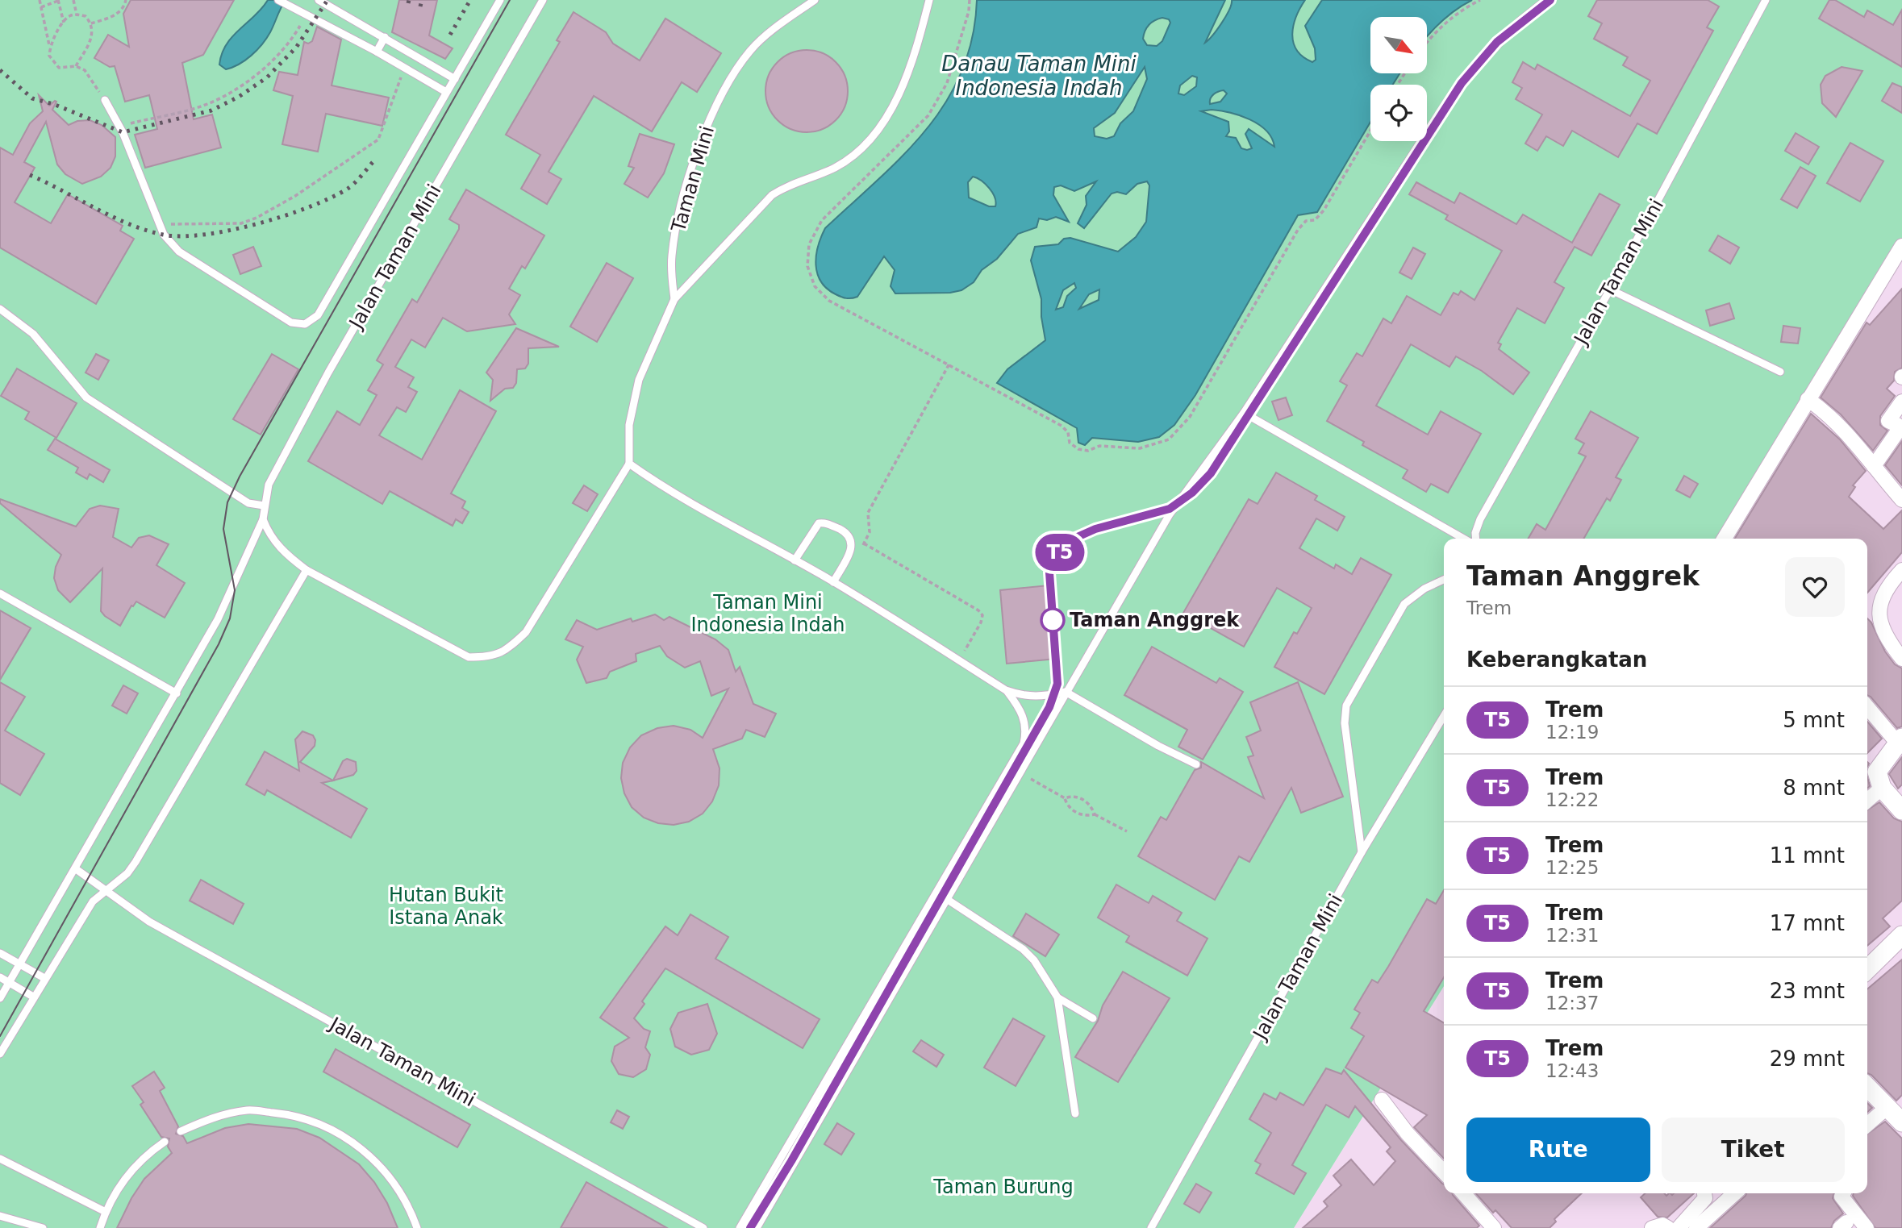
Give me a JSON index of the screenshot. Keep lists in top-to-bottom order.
{
  "streets": {
    "lane": ["Taman Mini", "Jalan Taman Mini"]
  },
  "water": ["Danau Taman Mini Indonesia Indah"],
  "parks": ["Taman Mini Indonesia Indah", "Hutan Bukit Istana Anak", "Taman Burung"],
  "places": ["Taman Anggrek"],
  "lines": ["tram line T5"],
  "north": "bottom right",
  "page": {
    "on_map": "T5",
    "heading": [
      ["Taman Anggrek", "Trem"],
      "Keberangkatan"
    ],
    "list": [
      {
        "mark": "T5",
        "name": "Trem",
        "note": "12:19",
        "value": "5 mnt"
      },
      {
        "mark": "T5",
        "name": "Trem",
        "note": "12:22",
        "value": "8 mnt"
      },
      {
        "mark": "T5",
        "name": "Trem",
        "note": "12:25",
        "value": "11 mnt"
      },
      {
        "mark": "T5",
        "name": "Trem",
        "note": "12:31",
        "value": "17 mnt"
      },
      {
        "mark": "T5",
        "name": "Trem",
        "note": "12:37",
        "value": "23 mnt"
      },
      {
        "mark": "T5",
        "name": "Trem",
        "note": "12:43",
        "value": "29 mnt"
      }
    ],
    "buttons": ["Rute", "Tiket"]
  }
}
